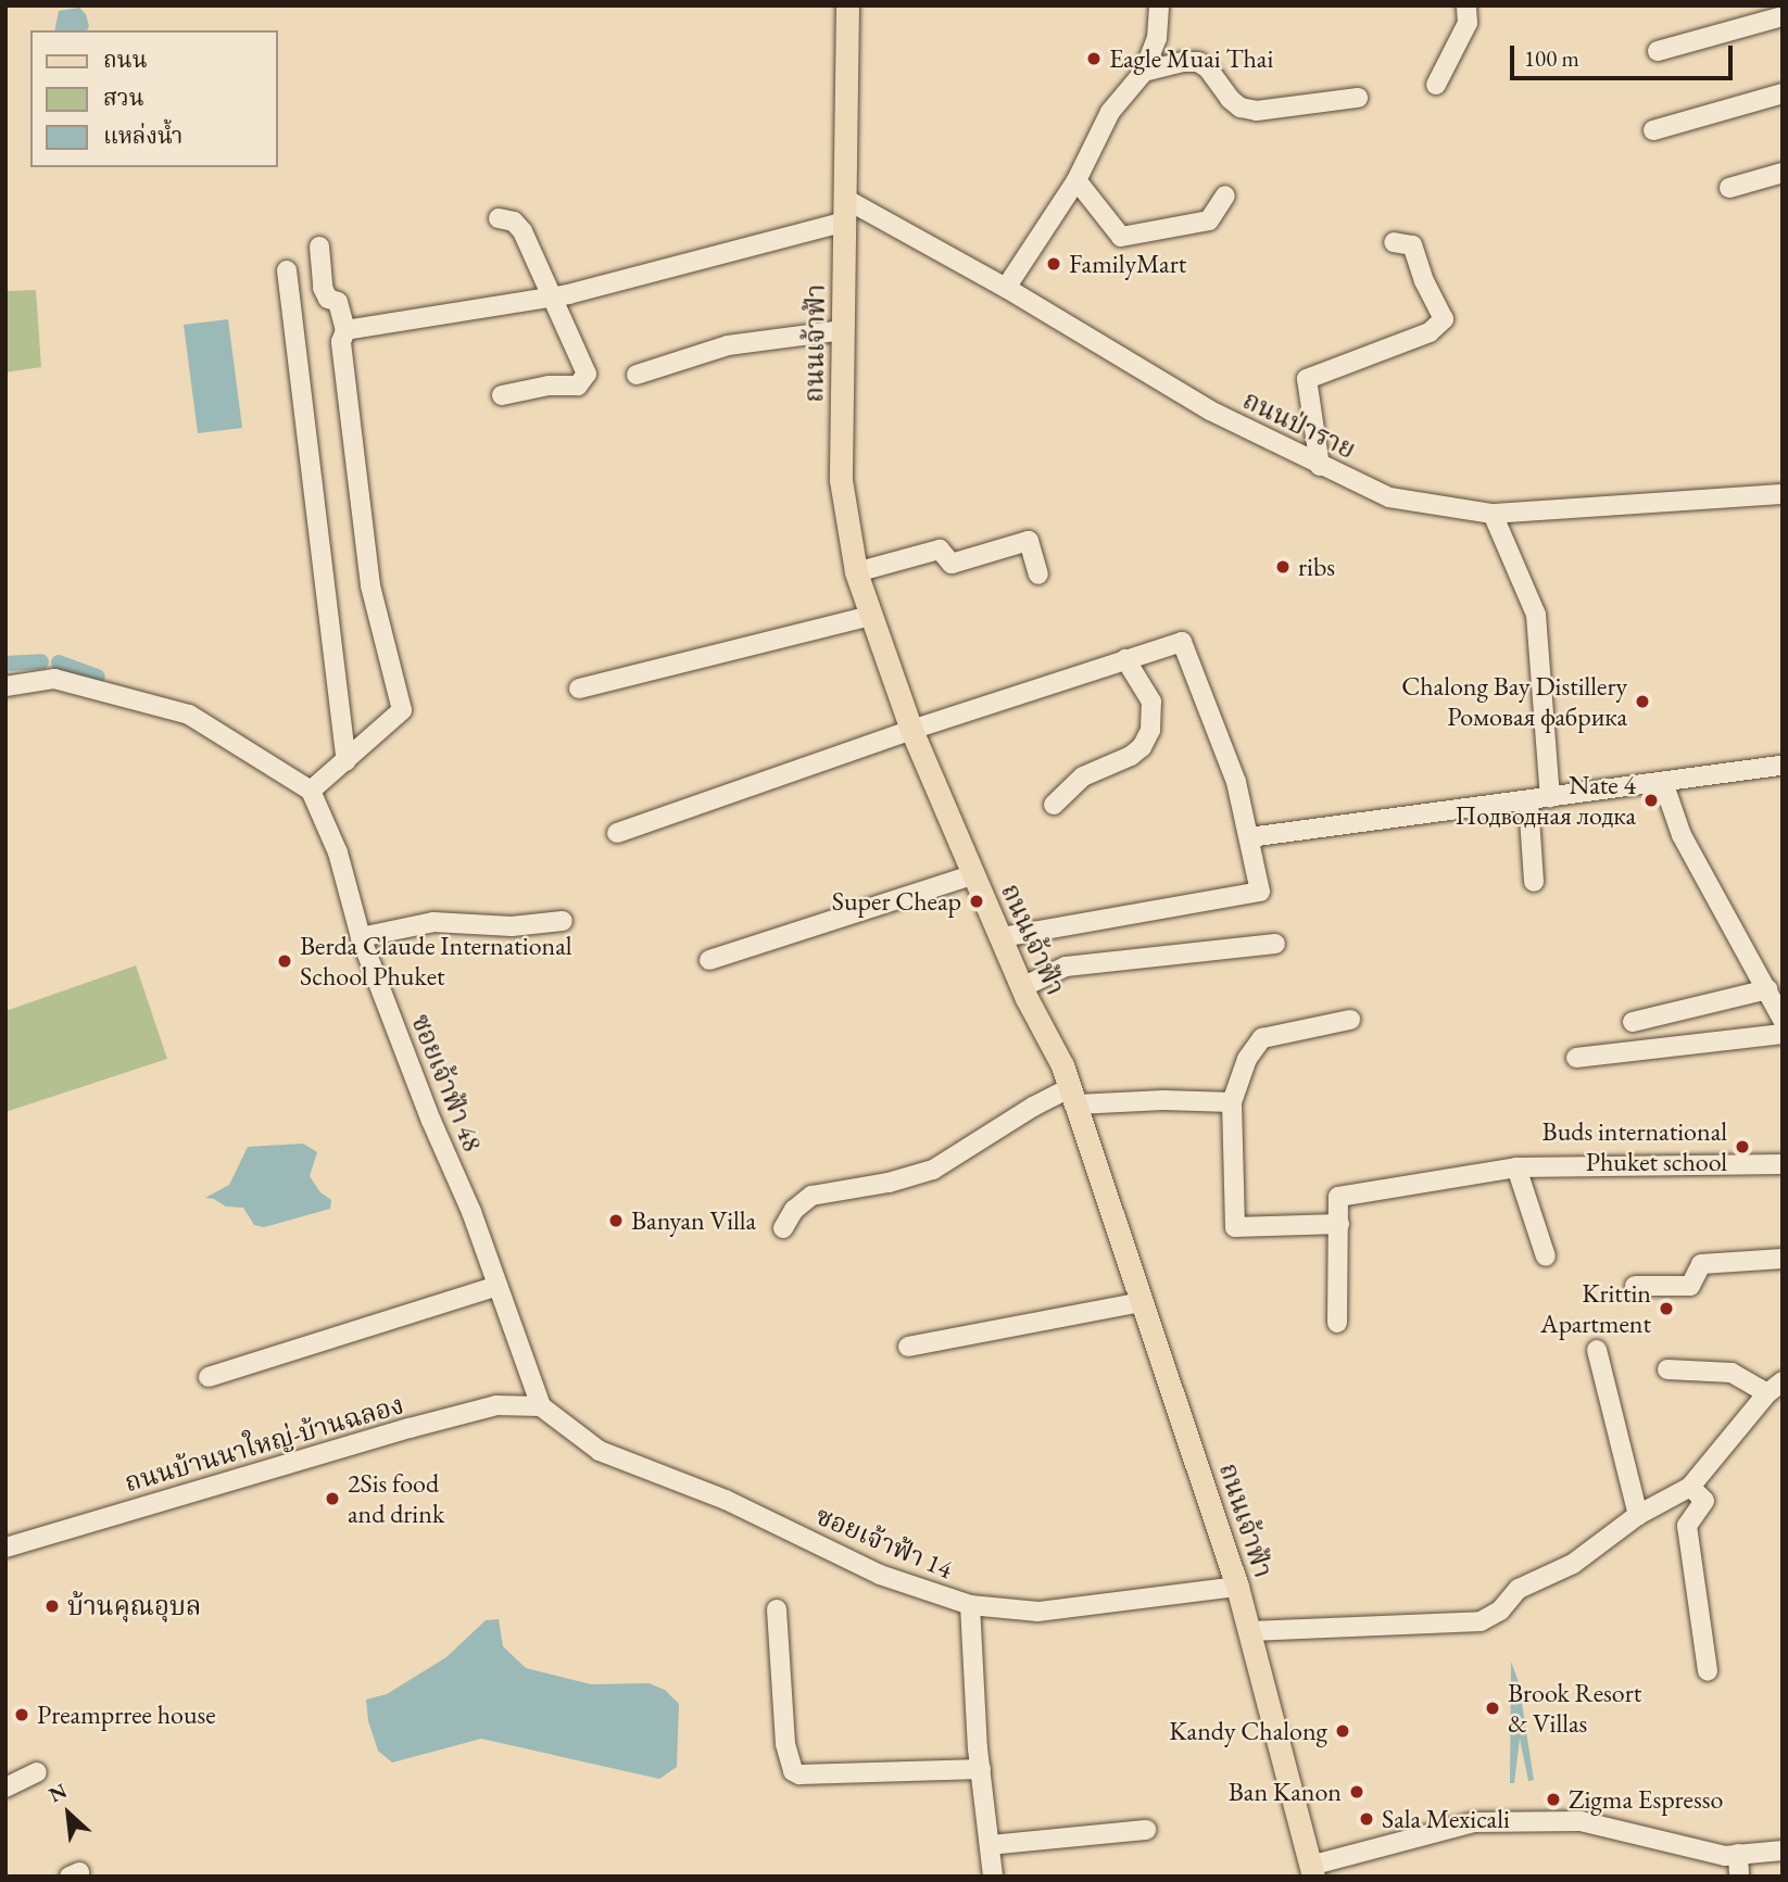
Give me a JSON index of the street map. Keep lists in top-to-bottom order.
{
  "streets": {
    "main road": ["ถนนเจ้าฟ้า"],
    "street": [
      "ถนนป่าราย",
      "ซอยเจ้าฟ้า 48",
      "ถนนบ้านนาใหญ่-บ้านฉลอง",
      "ซอยเจ้าฟ้า 14"
    ]
  },
  "crossings": [
    ["ถนนเจ้าฟ้า", "ถนนป่าราย"],
    ["ถนนเจ้าฟ้า", "ซอยเจ้าฟ้า 14"],
    ["ซอยเจ้าฟ้า 48", "ถนนบ้านนาใหญ่-บ้านฉลอง"],
    ["ซอยเจ้าฟ้า 48", "ซอยเจ้าฟ้า 14"],
    ["ถนนบ้านนาใหญ่-บ้านฉลอง", "ซอยเจ้าฟ้า 14"]
  ],
  "places": [
    "Eagle Muai Thai",
    "FamilyMart",
    "ribs",
    "Chalong Bay Distillery Ромовая фабрика",
    "Nate 4 Подводная лодка",
    "Super Cheap",
    "Berda Claude International School Phuket",
    "Buds international Phuket school",
    "Banyan Villa",
    "Krittin Apartment",
    "2Sis food and drink",
    "บ้านคุณอุบล",
    "Brook Resort & Villas",
    "Preamprree house",
    "Kandy Chalong",
    "Ban Kanon",
    "Zigma Espresso",
    "Sala Mexicali"
  ],
  "legend": ["ถนน", "สวน", "แหล่งน้ำ"],
  "scale_bar": "100 m",
  "north": "top left"
}
